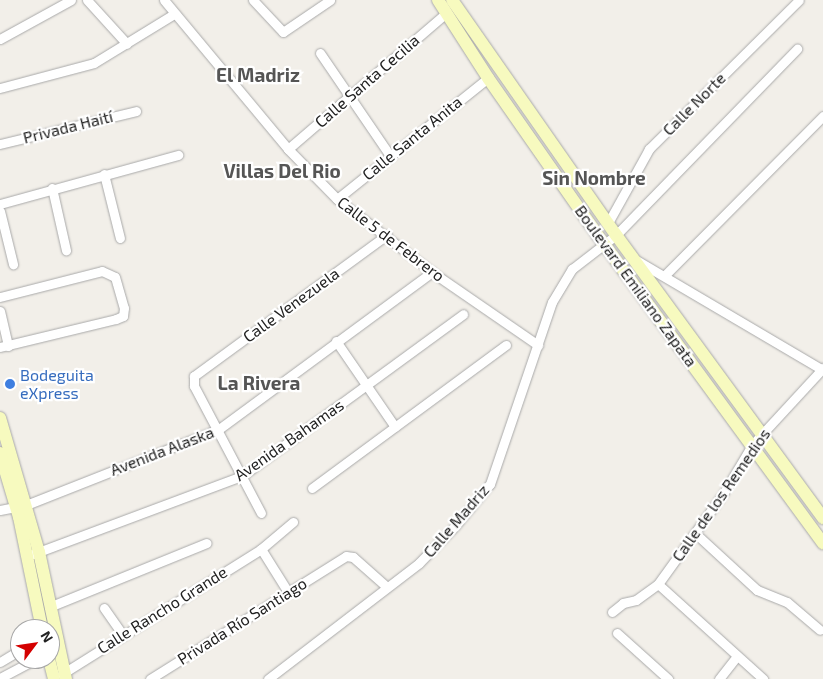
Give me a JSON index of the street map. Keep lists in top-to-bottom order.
{
  "streets": {
    "street": [
      "Calle Santa Cecilia",
      "Calle Norte",
      "Privada Haití",
      "Calle Santa Anita",
      "Calle 5 de Febrero",
      "Boulevard Emiliano Zapata",
      "Calle Venezuela",
      "Avenida Bahamas",
      "Avenida Alaska",
      "Calle de los Remedios",
      "Calle Madriz",
      "Calle Rancho Grande",
      "Privada Río Santiago"
    ]
  },
  "crossings": [
    ["Calle Santa Cecilia", "Calle 5 de Febrero"],
    ["Calle Santa Cecilia", "Boulevard Emiliano Zapata"],
    ["Calle Norte", "Boulevard Emiliano Zapata"],
    ["Calle Santa Anita", "Calle 5 de Febrero"],
    ["Calle Santa Anita", "Boulevard Emiliano Zapata"],
    ["Calle 5 de Febrero", "Calle Venezuela"],
    ["Calle 5 de Febrero", "Avenida Alaska"],
    ["Calle 5 de Febrero", "Calle Madriz"],
    ["Boulevard Emiliano Zapata", "Calle de los Remedios"],
    ["Boulevard Emiliano Zapata", "Calle Madriz"],
    ["Calle Venezuela", "Avenida Alaska"],
    ["Calle Madriz", "Privada Río Santiago"]
  ],
  "districts": [
    "El Madriz",
    "Villas Del Rio",
    "Sin Nombre",
    "La Rivera"
  ],
  "places": ["Bodeguita eXpress"],
  "north": "top right"
}
